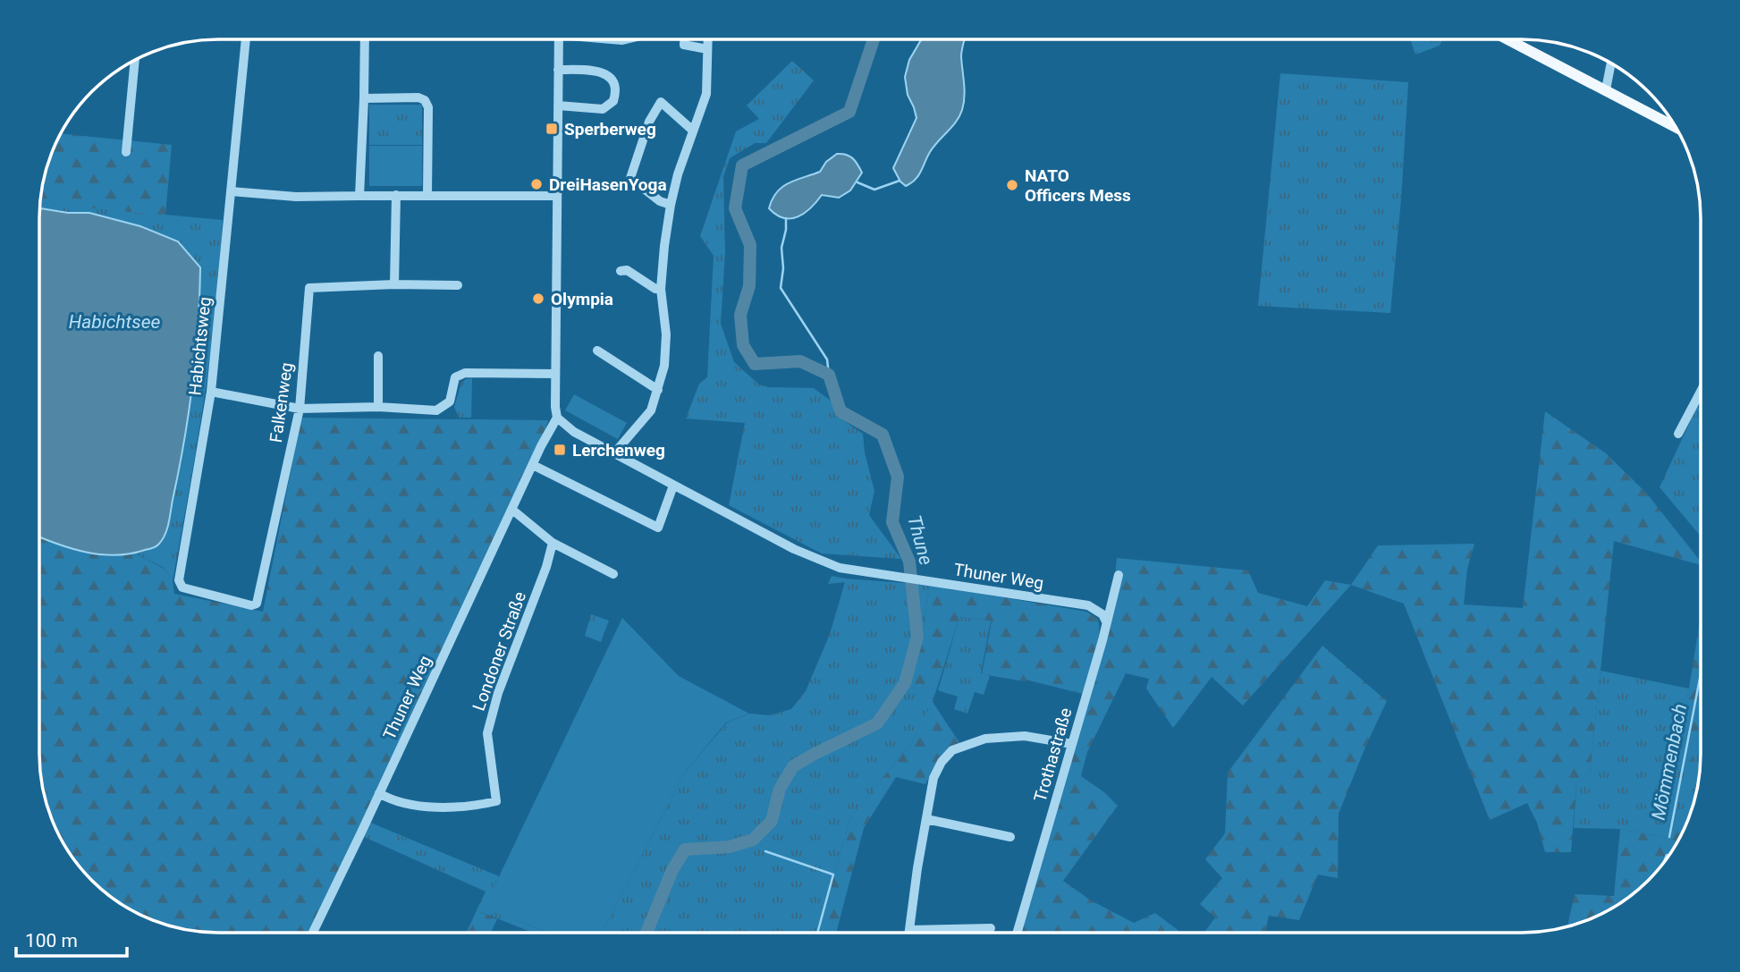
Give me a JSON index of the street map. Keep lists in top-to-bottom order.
{
  "streets": {
    "street": [
      "Habichtsweg",
      "Falkenweg",
      "Thuner Weg",
      "Londoner Straße",
      "Trothastraße"
    ]
  },
  "crossings": [
    ["Habichtsweg", "Falkenweg"],
    ["Thuner Weg", "Londoner Straße"],
    ["Thuner Weg", "Trothastraße"]
  ],
  "water": ["Habichtsee", "Thune", "Mömmenbach"],
  "places": {
    "transit": ["Sperberweg", "Lerchenweg"],
    "other": ["DreiHasenYoga", "NATO Officers Mess", "Olympia"]
  },
  "scale_bar": "100 m"
}
